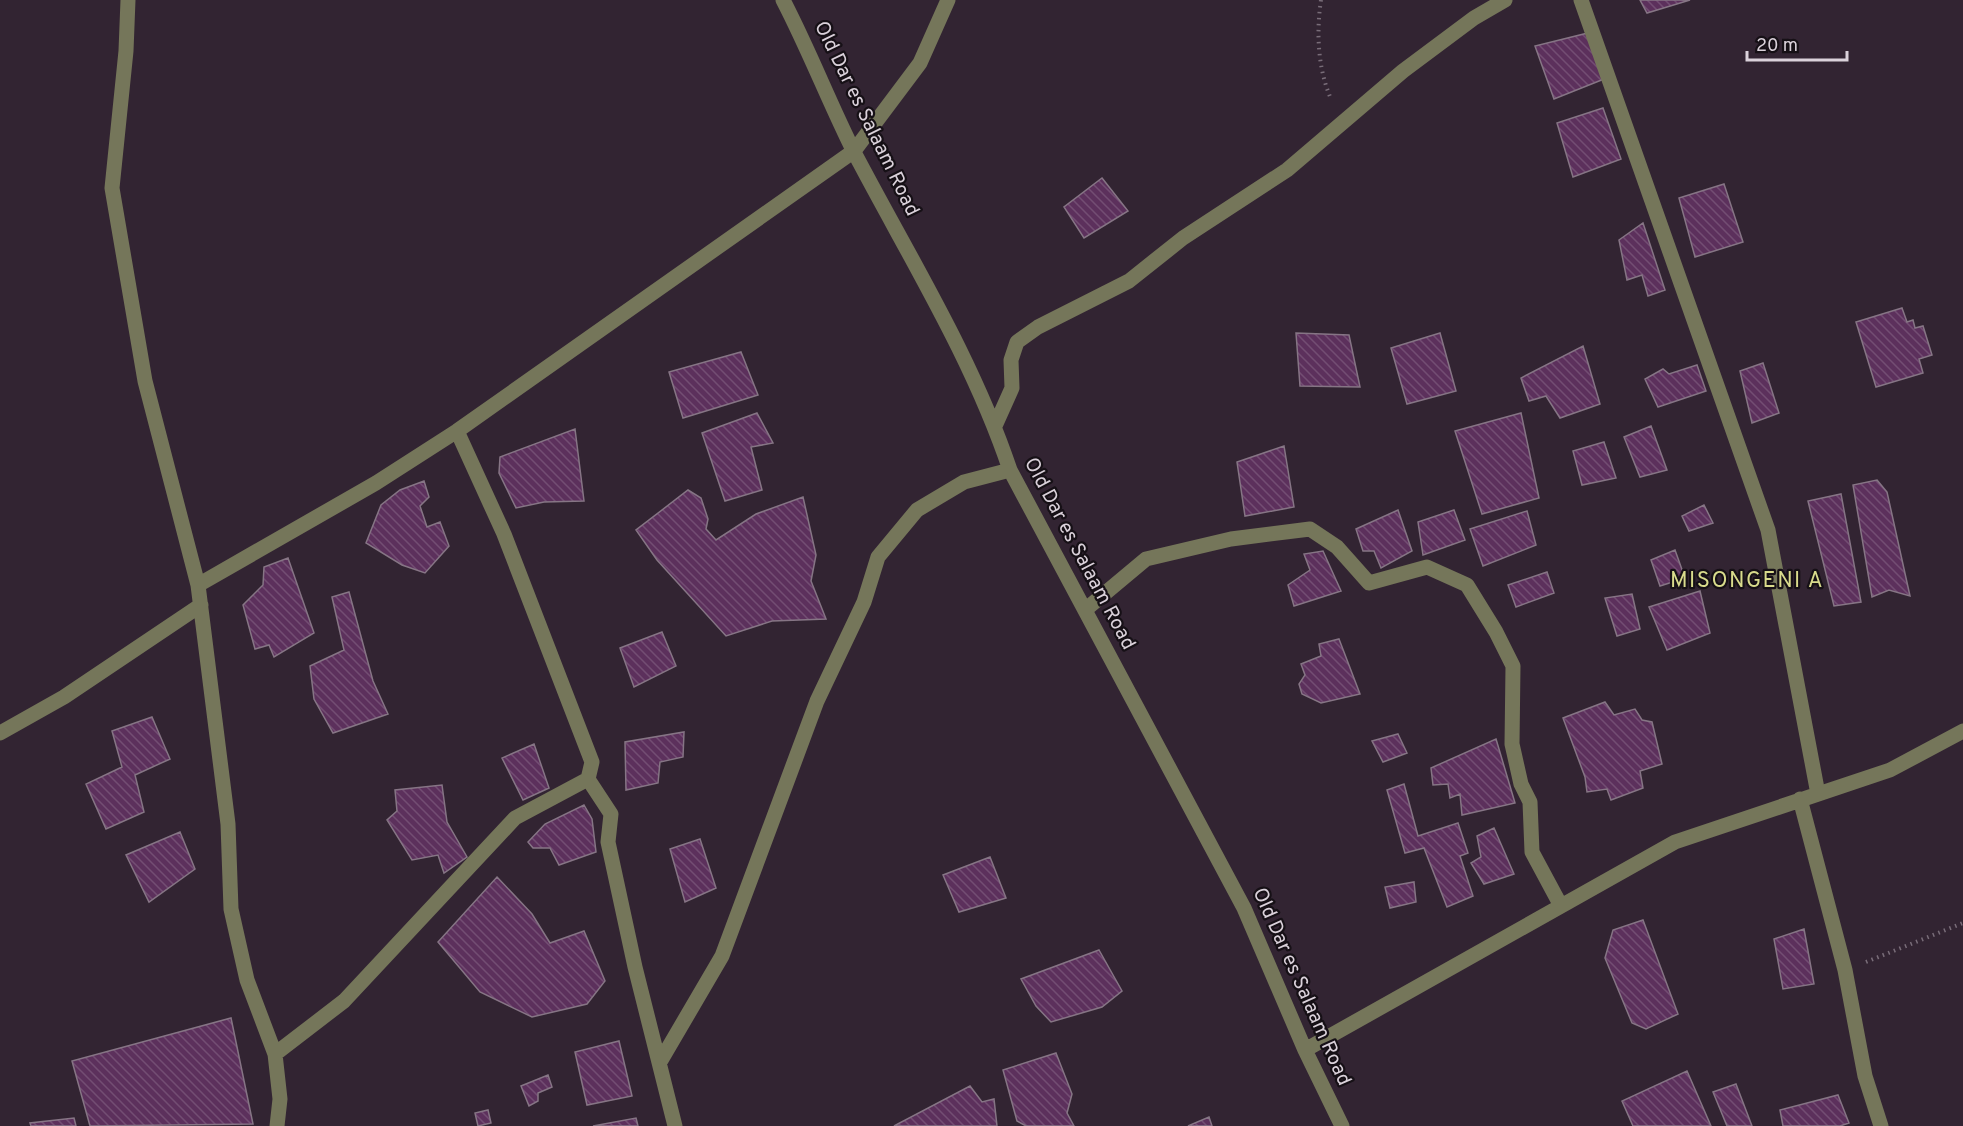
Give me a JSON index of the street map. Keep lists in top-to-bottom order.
{
  "streets": {
    "street": ["Old Dar es Salaam Road"]
  },
  "districts": ["MISONGENI A"],
  "scale_bar": "20 m"
}
